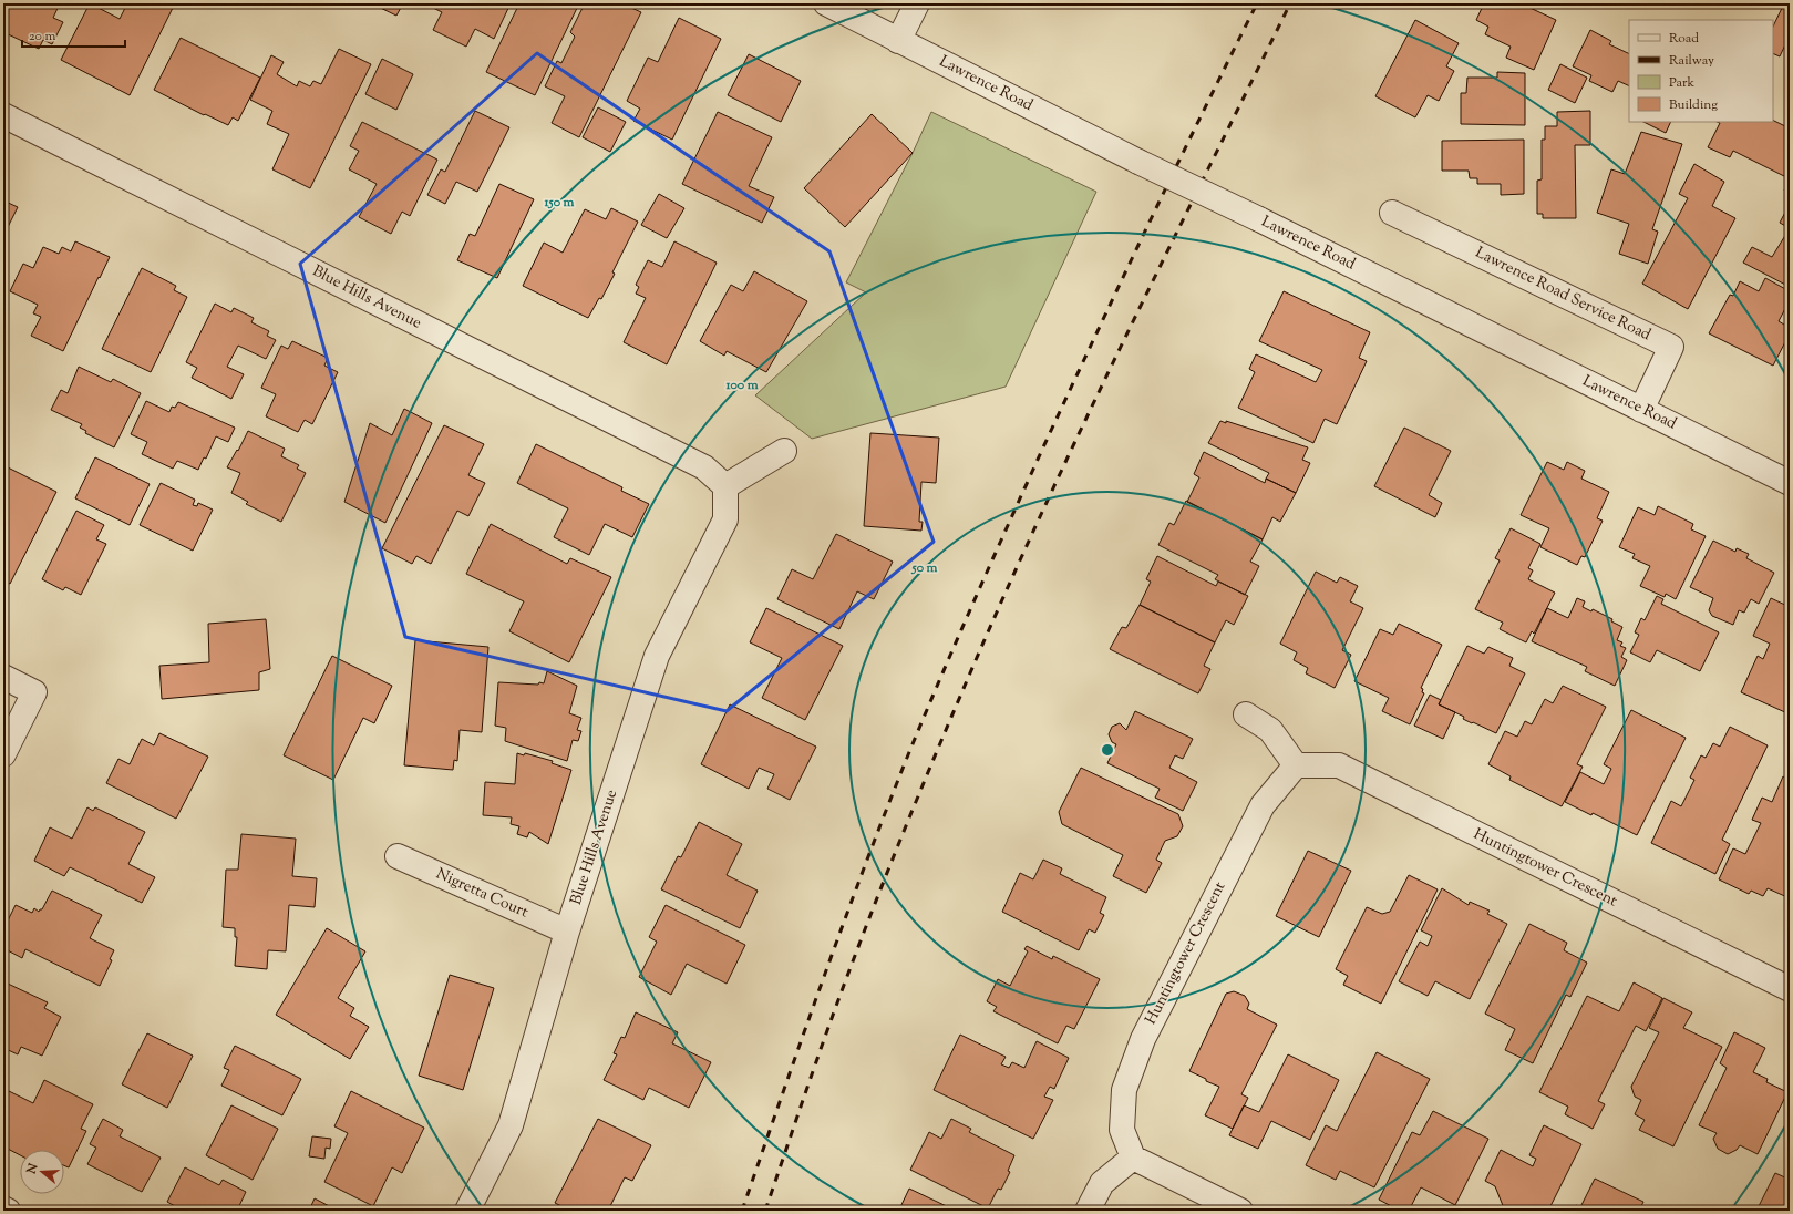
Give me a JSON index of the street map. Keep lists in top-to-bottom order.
{
  "streets": {
    "street": [
      "Lawrence Road",
      "Lawrence Road Service Road",
      "Blue Hills Avenue",
      "Huntingtower Crescent",
      "Nigretta Court"
    ]
  },
  "crossings": [
    ["Lawrence Road", "Lawrence Road Service Road"],
    ["Blue Hills Avenue", "Nigretta Court"]
  ],
  "legend": [
    "Road",
    "Railway",
    "Park",
    "Building"
  ],
  "scale_bar": "20 m",
  "north": "left",
  "rings": ["150 m", "100 m", "50 m"]
}
